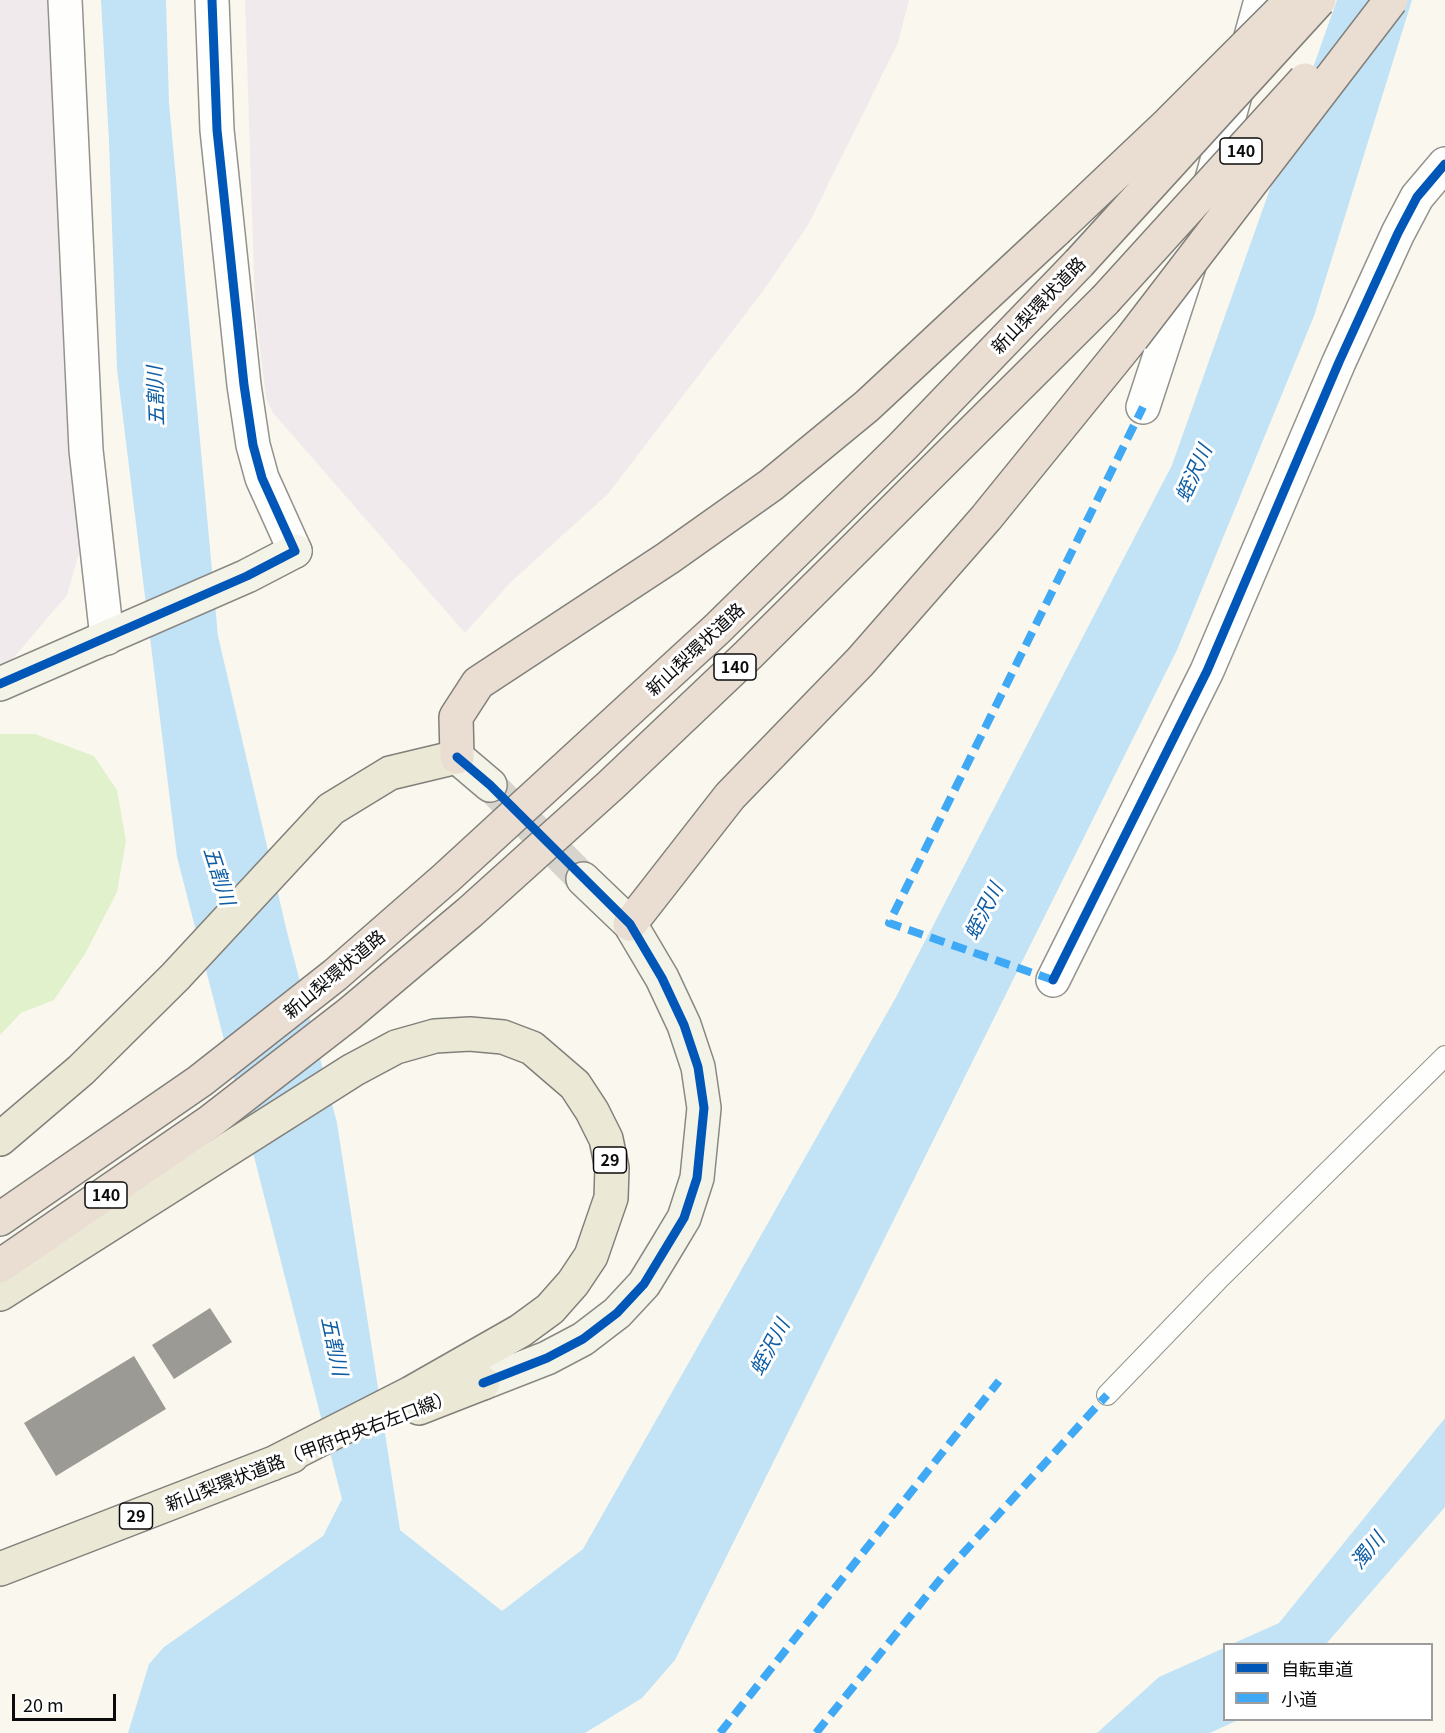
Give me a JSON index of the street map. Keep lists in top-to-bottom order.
{
  "streets": {
    "highway": ["140", "新山梨環状道路"],
    "main road": ["29", "新山梨環状道路（甲府中央右左口線）"]
  },
  "crossings": [
    ["29", "新山梨環状道路（甲府中央右左口線）"]
  ],
  "water": ["五割川", "蛭沢川", "濁川"],
  "legend": ["自転車道", "小道"],
  "scale_bar": "20 m"
}
